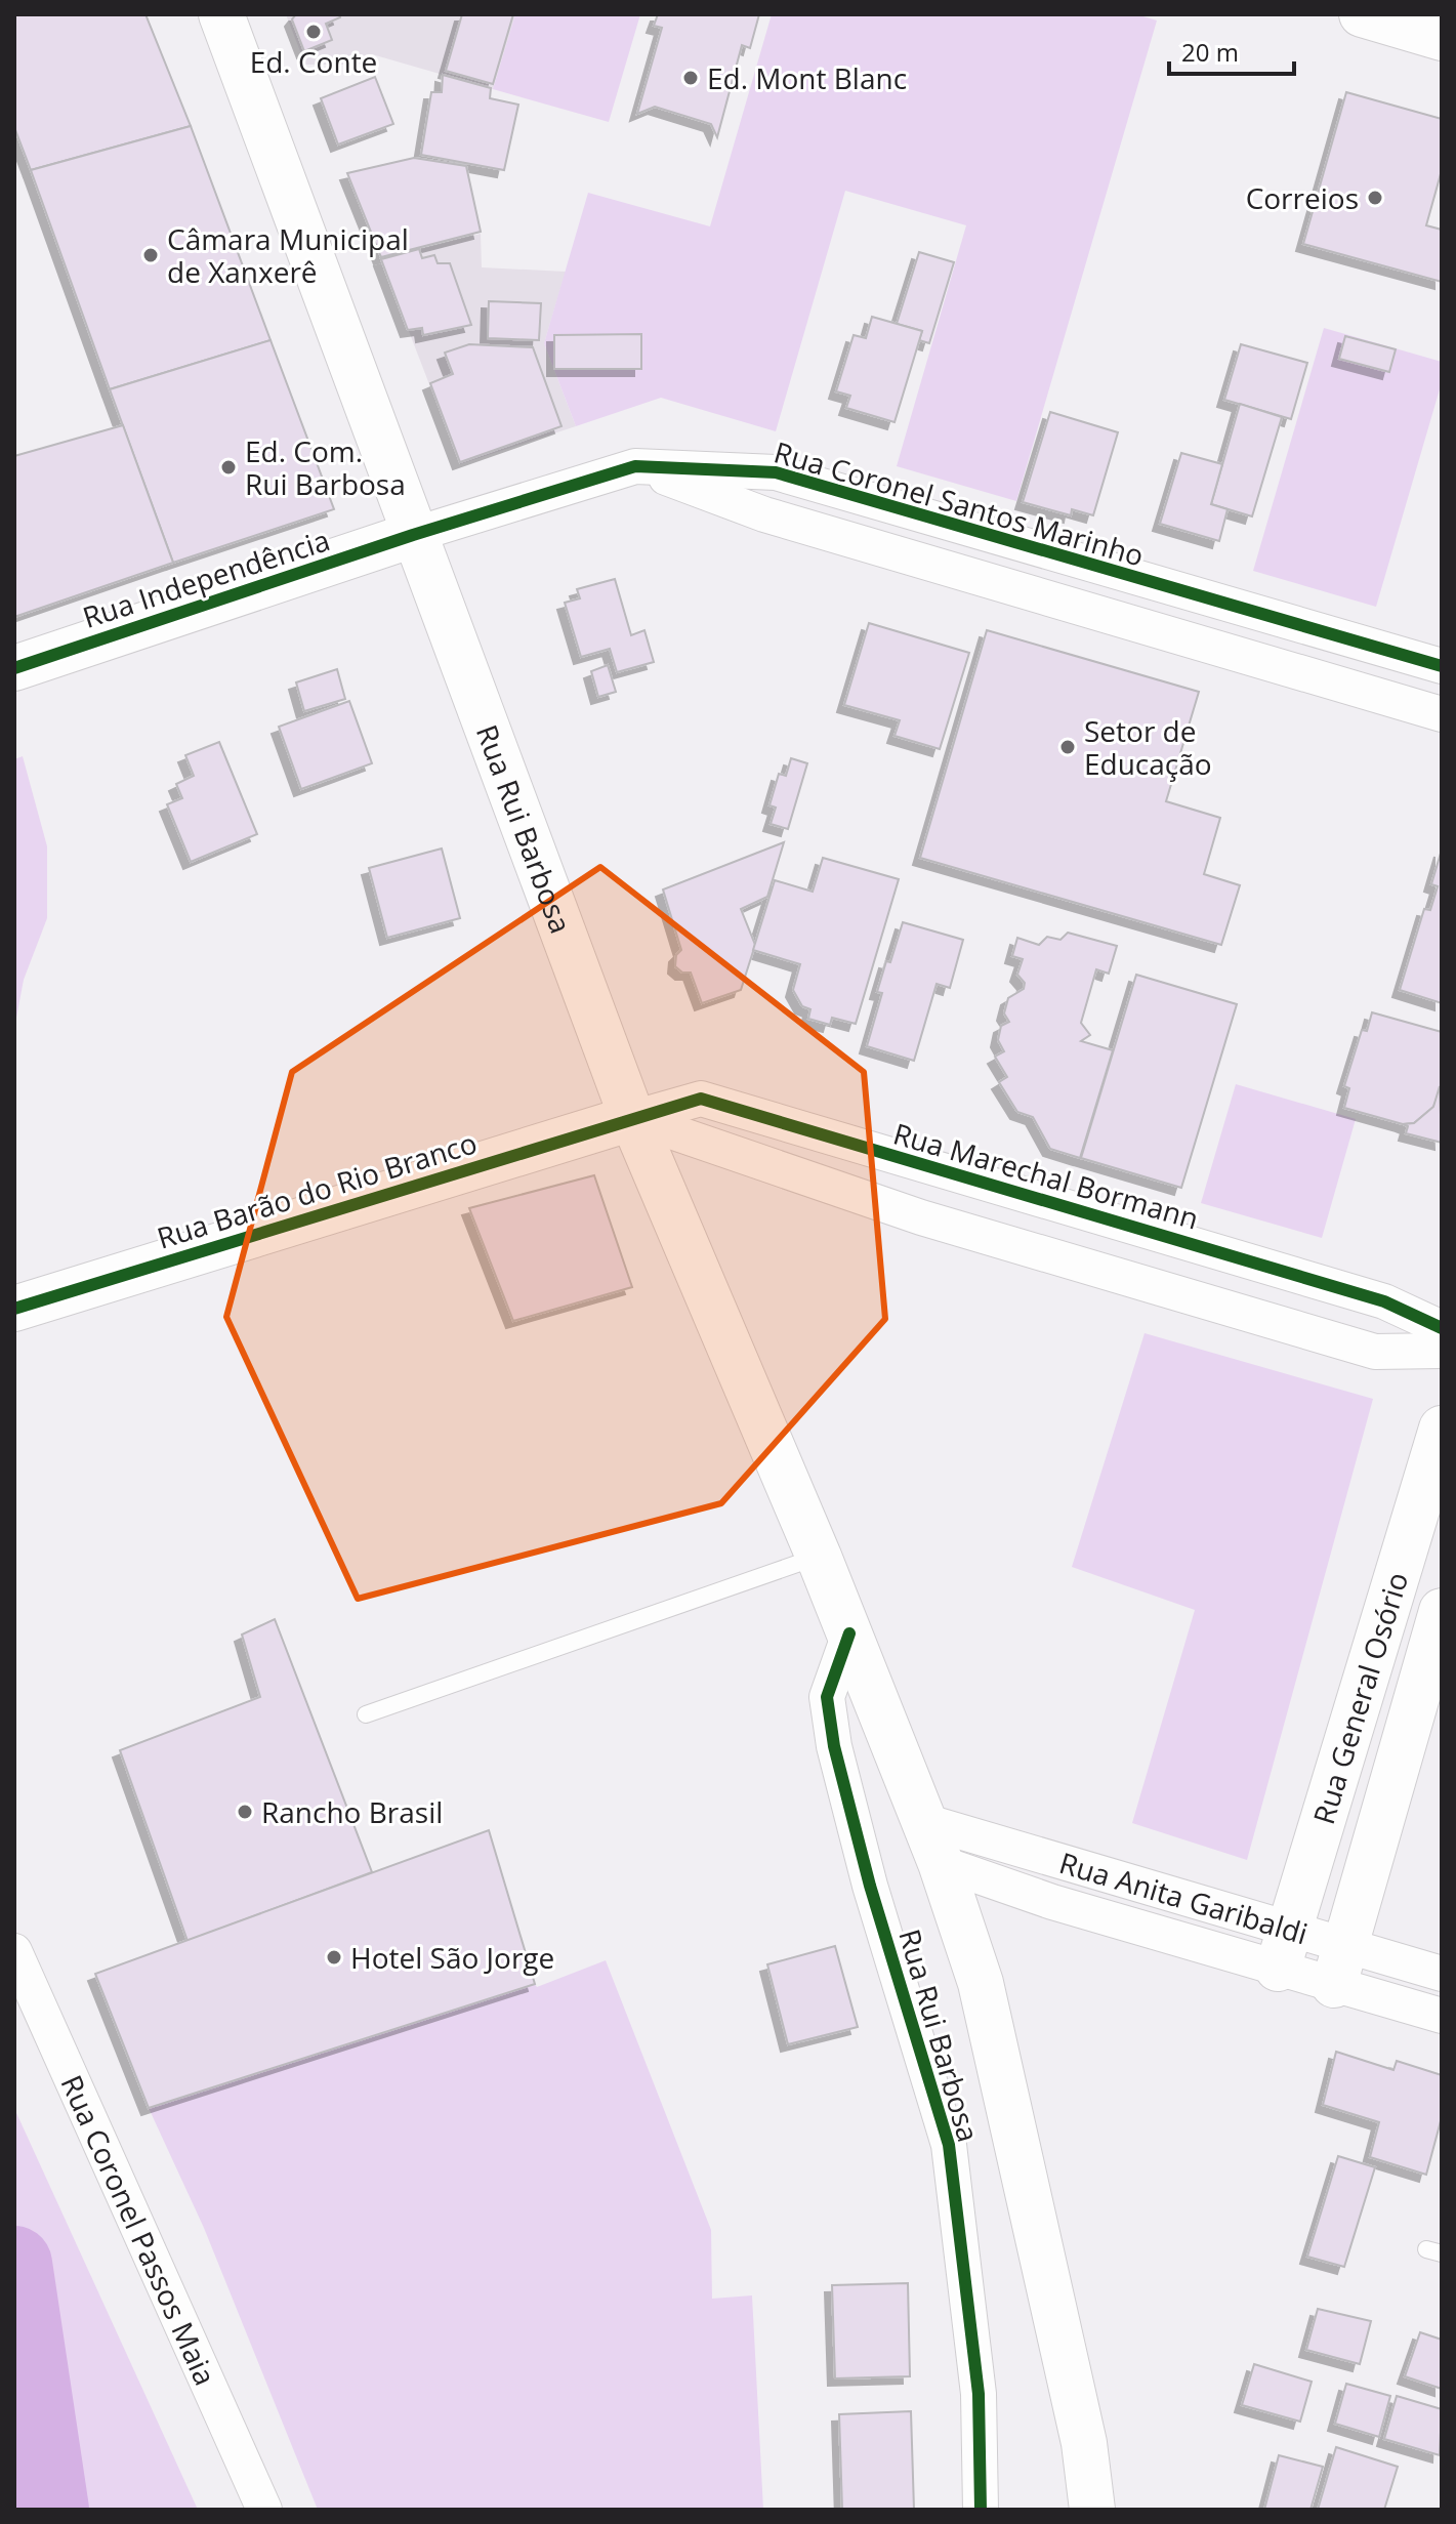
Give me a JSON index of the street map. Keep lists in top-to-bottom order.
{
  "streets": {
    "main road": [
      "Rua Independência",
      "Rua Rui Barbosa",
      "Rua Barão do Rio Branco",
      "Rua General Osório"
    ],
    "street": [
      "Rua Coronel Santos Marinho",
      "Rua Marechal Bormann",
      "Rua Anita Garibaldi",
      "Rua Coronel Passos Maia"
    ]
  },
  "crossings": [
    ["Rua Coronel Santos Marinho", "Rua Independência"],
    ["Rua Coronel Santos Marinho", "Rua Rui Barbosa"],
    ["Rua Independência", "Rua Rui Barbosa"],
    ["Rua Rui Barbosa", "Rua Marechal Bormann"],
    ["Rua Rui Barbosa", "Rua Barão do Rio Branco"],
    ["Rua Rui Barbosa", "Rua Anita Garibaldi"],
    ["Rua Marechal Bormann", "Rua Barão do Rio Branco"],
    ["Rua General Osório", "Rua Anita Garibaldi"]
  ],
  "places": [
    "Ed. Conte",
    "Ed. Mont Blanc",
    "Correios",
    "Câmara Municipal de Xanxerê",
    "Ed. Com. Rui Barbosa",
    "Setor de Educação",
    "Rancho Brasil",
    "Hotel São Jorge"
  ],
  "scale_bar": "20 m"
}
